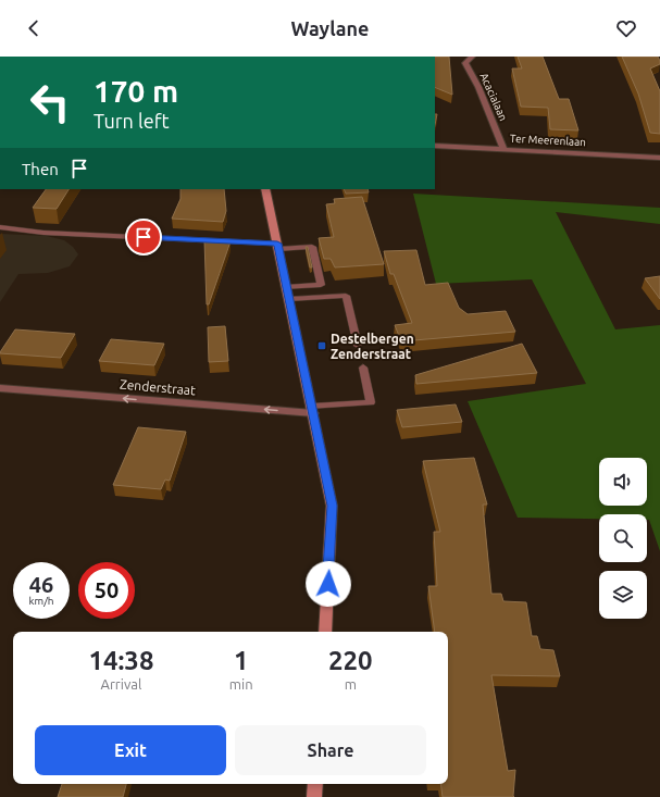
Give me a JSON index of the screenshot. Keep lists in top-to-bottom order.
{
  "streets": {
    "street": ["Acacialaan", "Ter Meerenlaan", "Zenderstraat"]
  },
  "crossings": [
    ["Acacialaan", "Ter Meerenlaan"]
  ],
  "one_way": ["Zenderstraat"],
  "places": {
    "transit": ["Destelbergen Zenderstraat"]
  },
  "page": {
    "header": "Waylane",
    "turn": ["170 m", "Turn left"],
    "then": "Then",
    "speed": "46 km/h",
    "limit": "50",
    "eta": [
      "14:38",
      "Arrival",
      "1",
      "min",
      "220",
      "m"
    ],
    "buttons": ["Exit", "Share"]
  }
}
